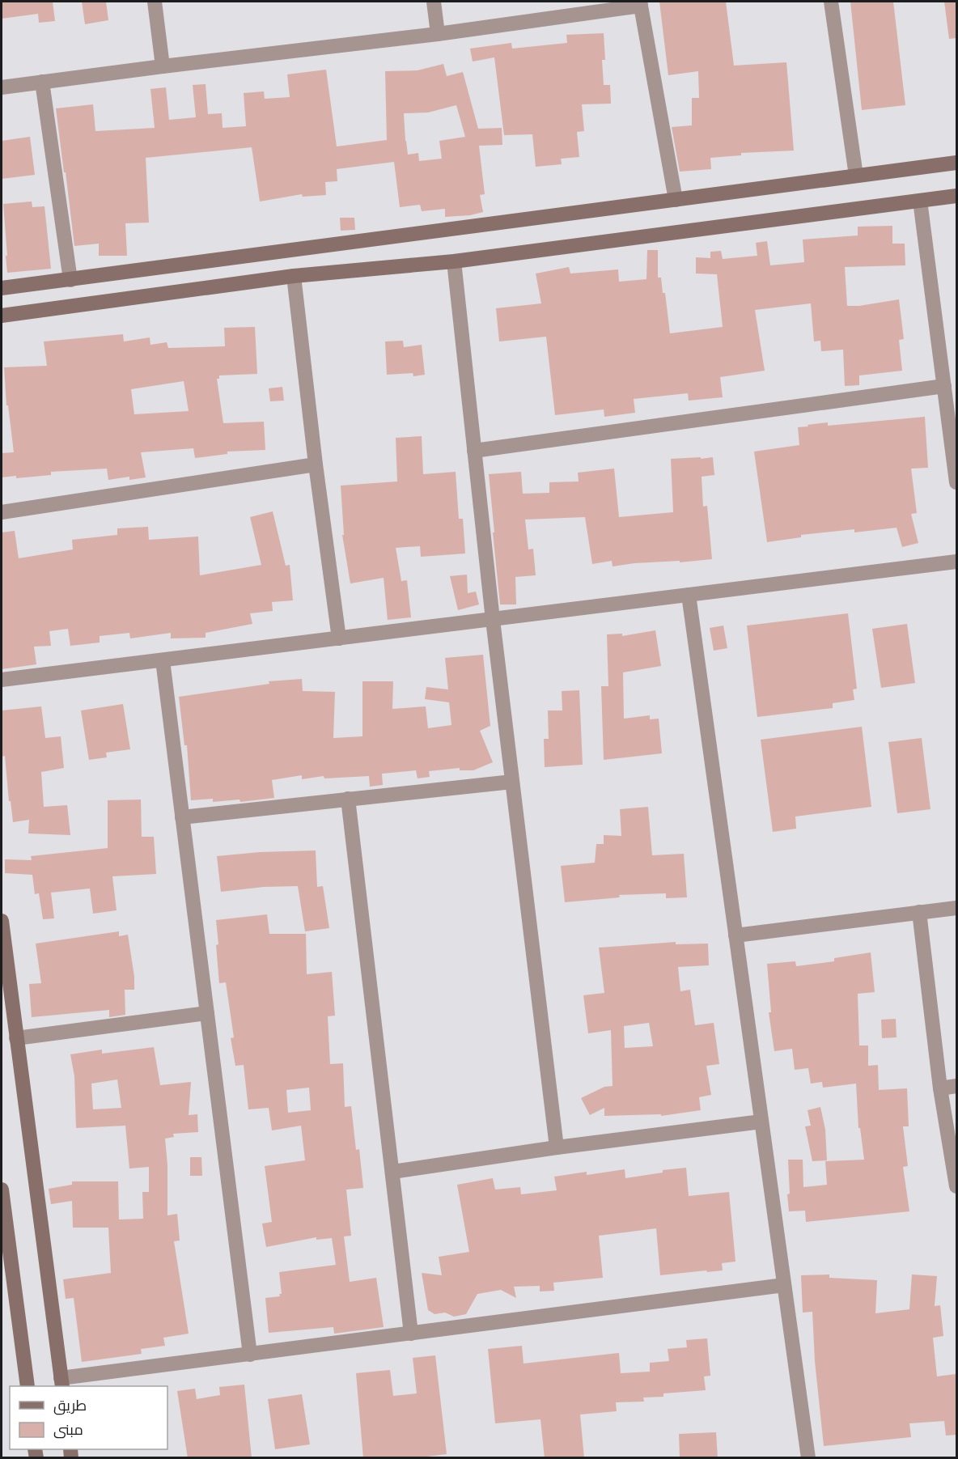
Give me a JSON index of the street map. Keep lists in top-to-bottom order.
{
  "legend": ["طريق", "مبنى"]
}
